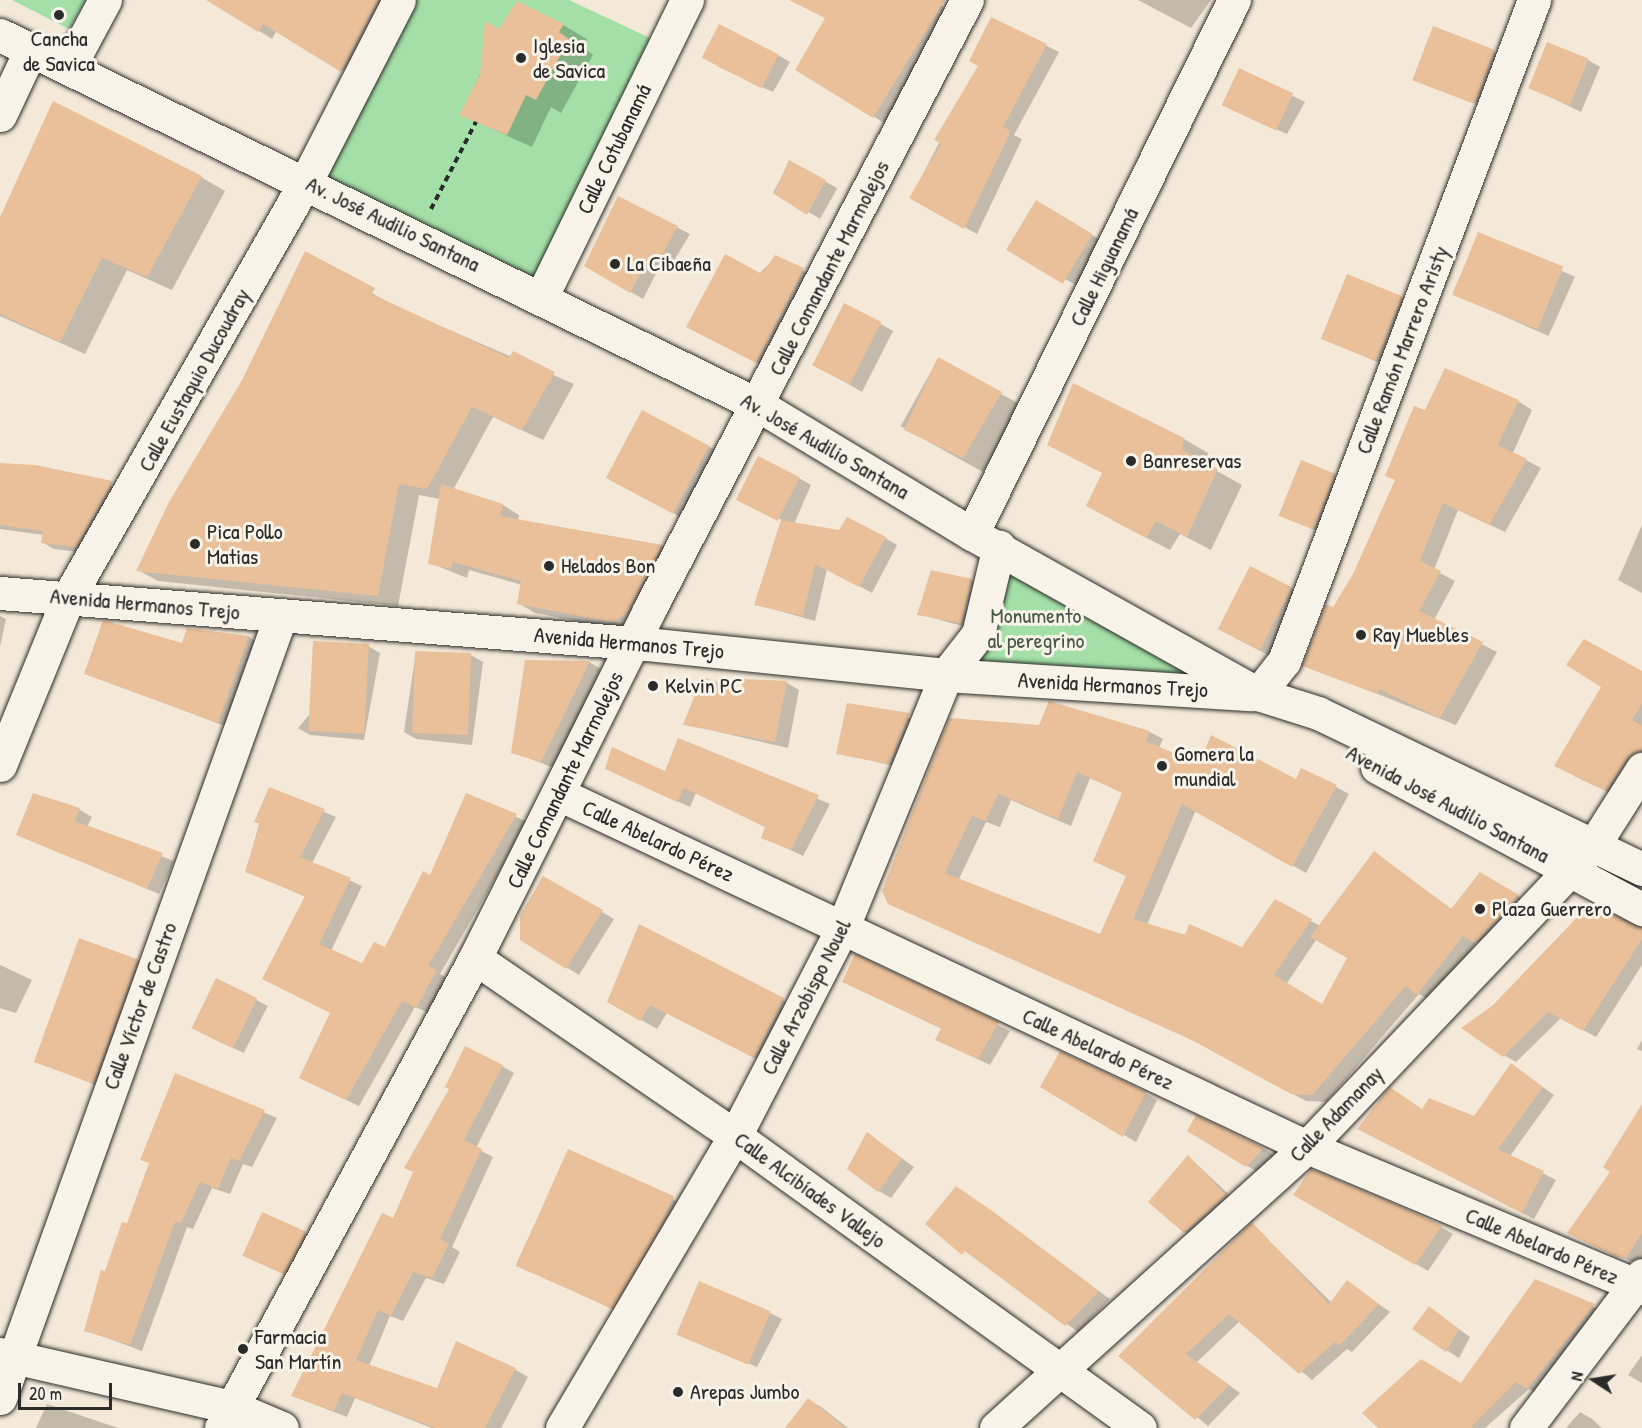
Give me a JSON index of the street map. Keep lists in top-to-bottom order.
{
  "streets": {
    "street": [
      "Calle Cotubanamá",
      "Av. José Audilio Santana",
      "Calle Higuanamá",
      "Calle Comandante Marmolejos",
      "Calle Ramón Marrero Aristy",
      "Calle Eustaquio Ducoudray",
      "Avenida Hermanos Trejo",
      "Avenida José Audilio Santana",
      "Calle Abelardo Pérez",
      "Calle Arzobispo Nouel",
      "Calle Víctor de Castro",
      "Calle Adamanay",
      "Calle Alcibíades Vallejo"
    ]
  },
  "crossings": [
    ["Calle Cotubanamá", "Av. José Audilio Santana"],
    ["Av. José Audilio Santana", "Calle Higuanamá"],
    ["Av. José Audilio Santana", "Calle Comandante Marmolejos"],
    ["Av. José Audilio Santana", "Calle Ramón Marrero Aristy"],
    ["Av. José Audilio Santana", "Calle Eustaquio Ducoudray"],
    ["Av. José Audilio Santana", "Avenida Hermanos Trejo"],
    ["Av. José Audilio Santana", "Avenida José Audilio Santana"],
    ["Av. José Audilio Santana", "Calle Arzobispo Nouel"],
    ["Av. José Audilio Santana", "Calle Adamanay"],
    ["Calle Higuanamá", "Calle Arzobispo Nouel"],
    ["Calle Comandante Marmolejos", "Avenida Hermanos Trejo"],
    ["Calle Comandante Marmolejos", "Calle Abelardo Pérez"],
    ["Calle Comandante Marmolejos", "Calle Alcibíades Vallejo"],
    ["Calle Ramón Marrero Aristy", "Avenida Hermanos Trejo"],
    ["Calle Ramón Marrero Aristy", "Avenida José Audilio Santana"],
    ["Calle Eustaquio Ducoudray", "Avenida Hermanos Trejo"],
    ["Avenida Hermanos Trejo", "Avenida José Audilio Santana"],
    ["Avenida Hermanos Trejo", "Calle Arzobispo Nouel"],
    ["Avenida Hermanos Trejo", "Calle Víctor de Castro"],
    ["Avenida José Audilio Santana", "Calle Adamanay"],
    ["Calle Abelardo Pérez", "Calle Arzobispo Nouel"],
    ["Calle Abelardo Pérez", "Calle Adamanay"],
    ["Calle Arzobispo Nouel", "Calle Alcibíades Vallejo"],
    ["Calle Adamanay", "Calle Alcibíades Vallejo"]
  ],
  "parks": ["Monumento al peregrino"],
  "places": [
    "Cancha de Savica",
    "Iglesia de Savica",
    "La Cibaeña",
    "Banreservas",
    "Pica Pollo Matias",
    "Helados Bon",
    "Ray Muebles",
    "Kelvin PC",
    "Gomera la mundial",
    "Plaza Guerrero",
    "Farmacia San Martín",
    "Arepas Jumbo"
  ],
  "scale_bar": "20 m",
  "north": "left"
}
